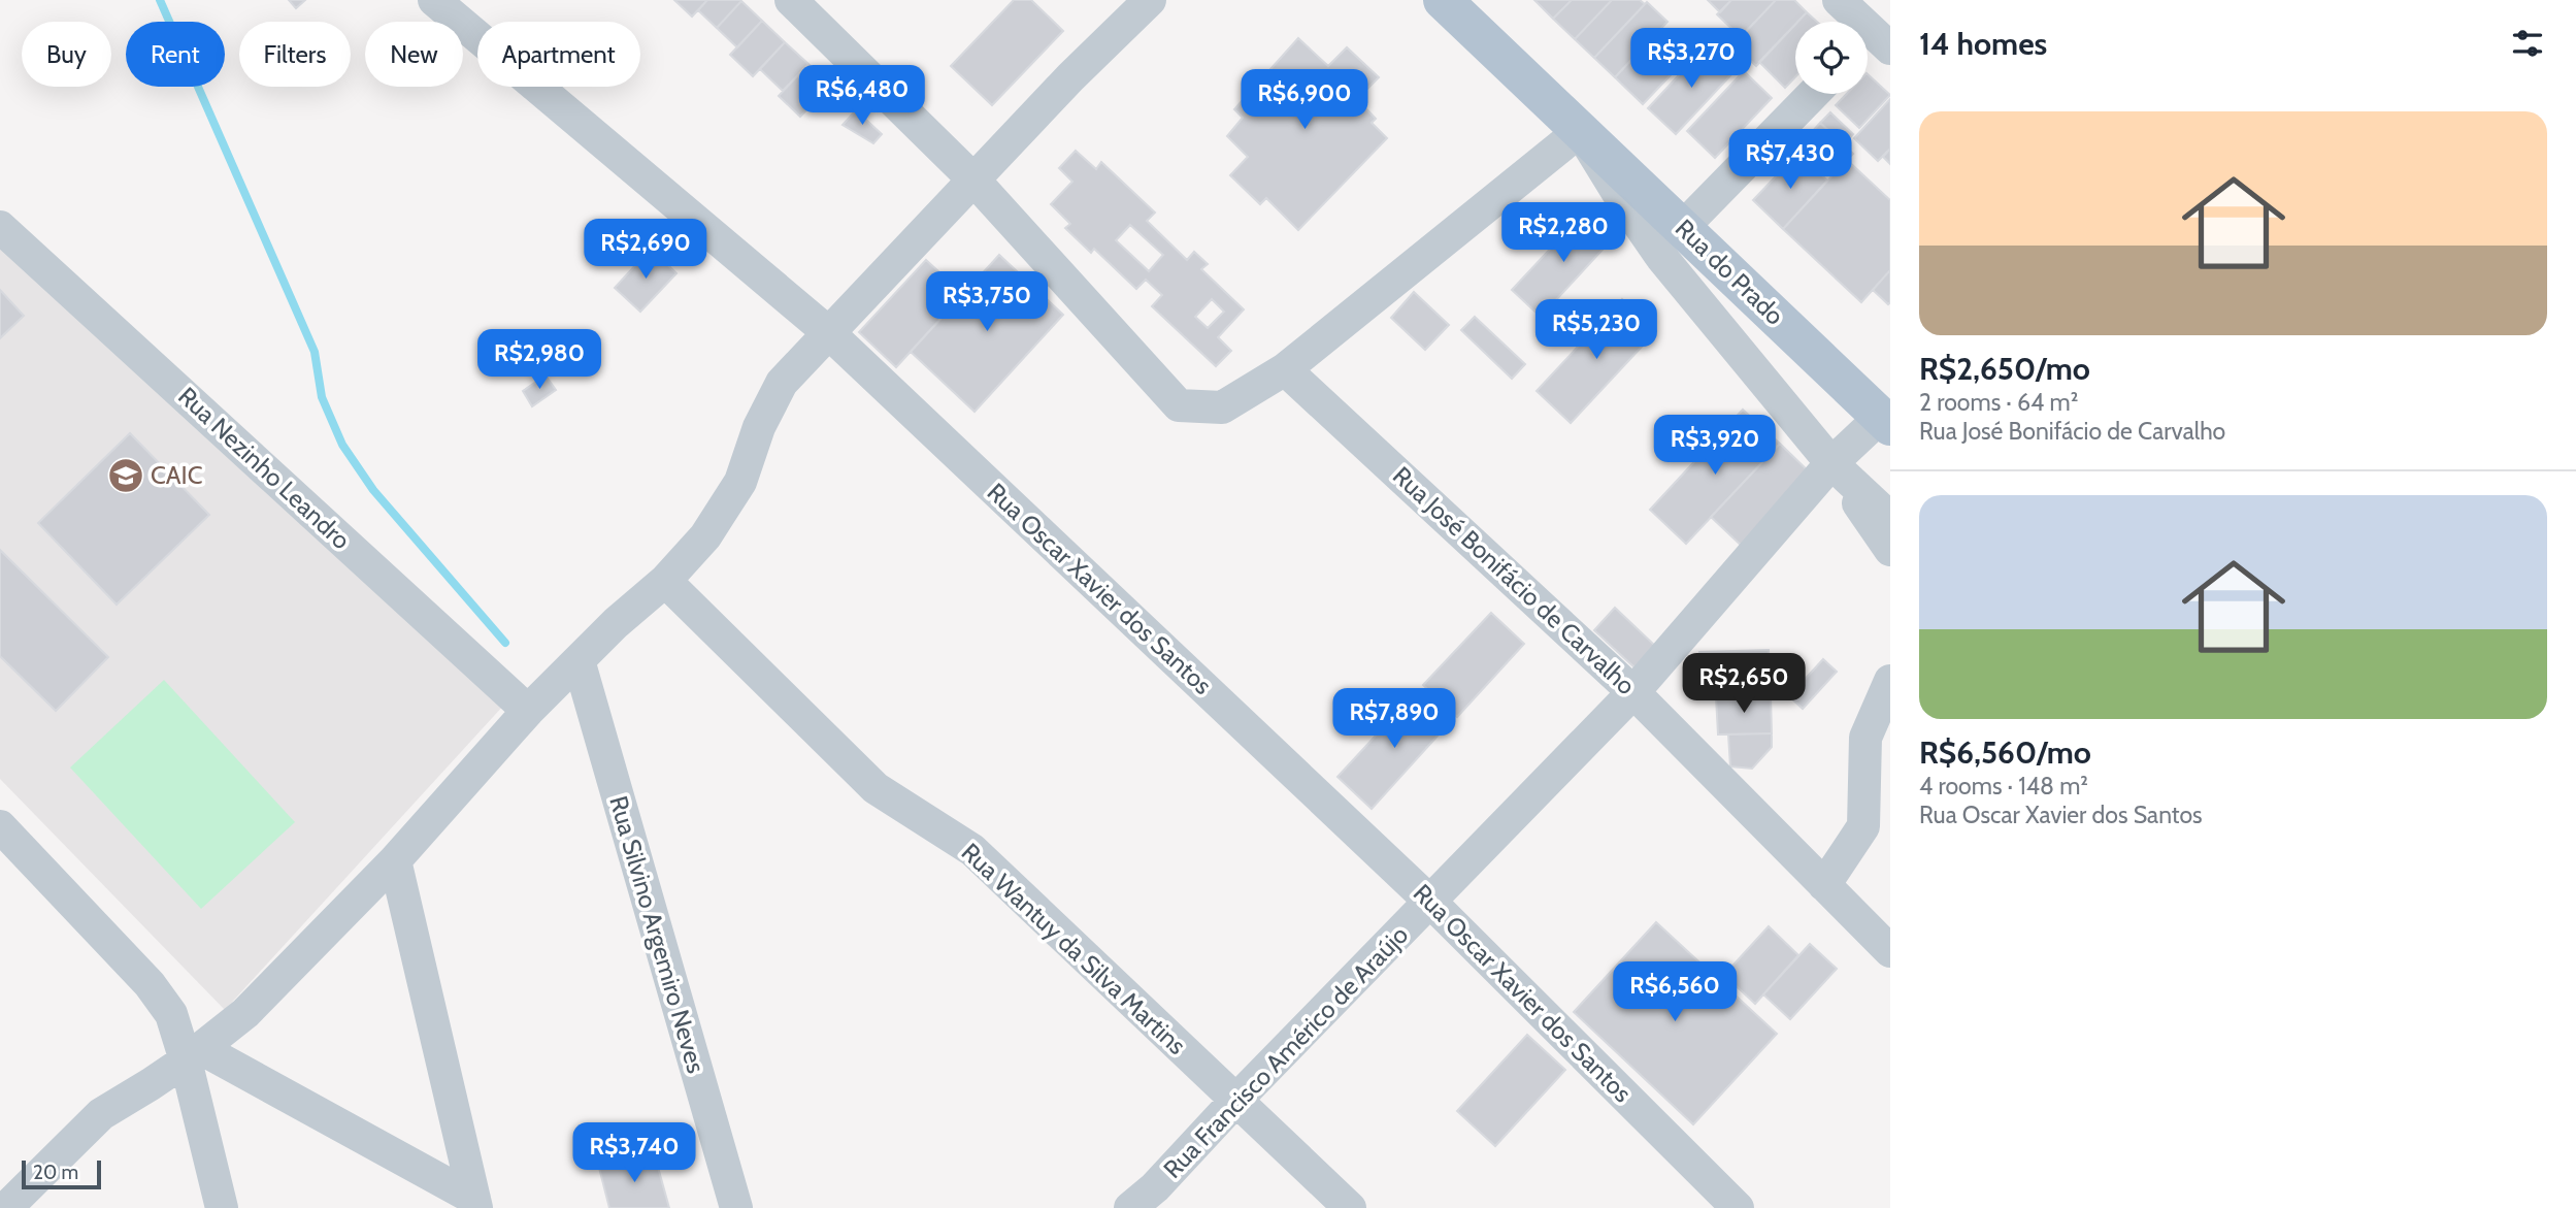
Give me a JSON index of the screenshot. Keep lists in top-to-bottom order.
{
  "streets": {
    "main road": ["Rua do Prado"],
    "street": [
      "Rua Nezinho Leandro",
      "Rua José Bonifácio de Carvalho",
      "Rua Oscar Xavier dos Santos",
      "Rua Silvino Argemiro Neves",
      "Rua Wantuy da Silva Martins",
      "Rua Francisco Américo de Araújo"
    ]
  },
  "crossings": [
    ["Rua do Prado", "Rua Francisco Américo de Araújo"],
    ["Rua José Bonifácio de Carvalho", "Rua Francisco Américo de Araújo"],
    ["Rua Oscar Xavier dos Santos", "Rua Francisco Américo de Araújo"],
    ["Rua Wantuy da Silva Martins", "Rua Francisco Américo de Araújo"]
  ],
  "places": {
    "school or university": ["CAIC"]
  },
  "scale_bar": "20 m",
  "page": {
    "heading": "14 homes",
    "chip": [
      "Buy",
      "Rent",
      "Filters",
      "New",
      "Apartment"
    ],
    "price": [
      "R$3,270",
      "R$6,480",
      "R$6,900",
      "R$7,430",
      "R$2,280",
      "R$2,690",
      "R$3,750",
      "R$5,230",
      "R$2,980",
      "R$3,920",
      "R$2,650",
      "R$7,890",
      "R$6,560",
      "R$3,740"
    ],
    "list": [
      {
        "name": "R$2,650/mo",
        "note": "2 rooms · 64 m² · Rua José Bonifácio de Carvalho"
      },
      {
        "name": "R$6,560/mo",
        "note": "4 rooms · 148 m² · Rua Oscar Xavier dos Santos"
      }
    ],
    "scale": "20 m"
  }
}
